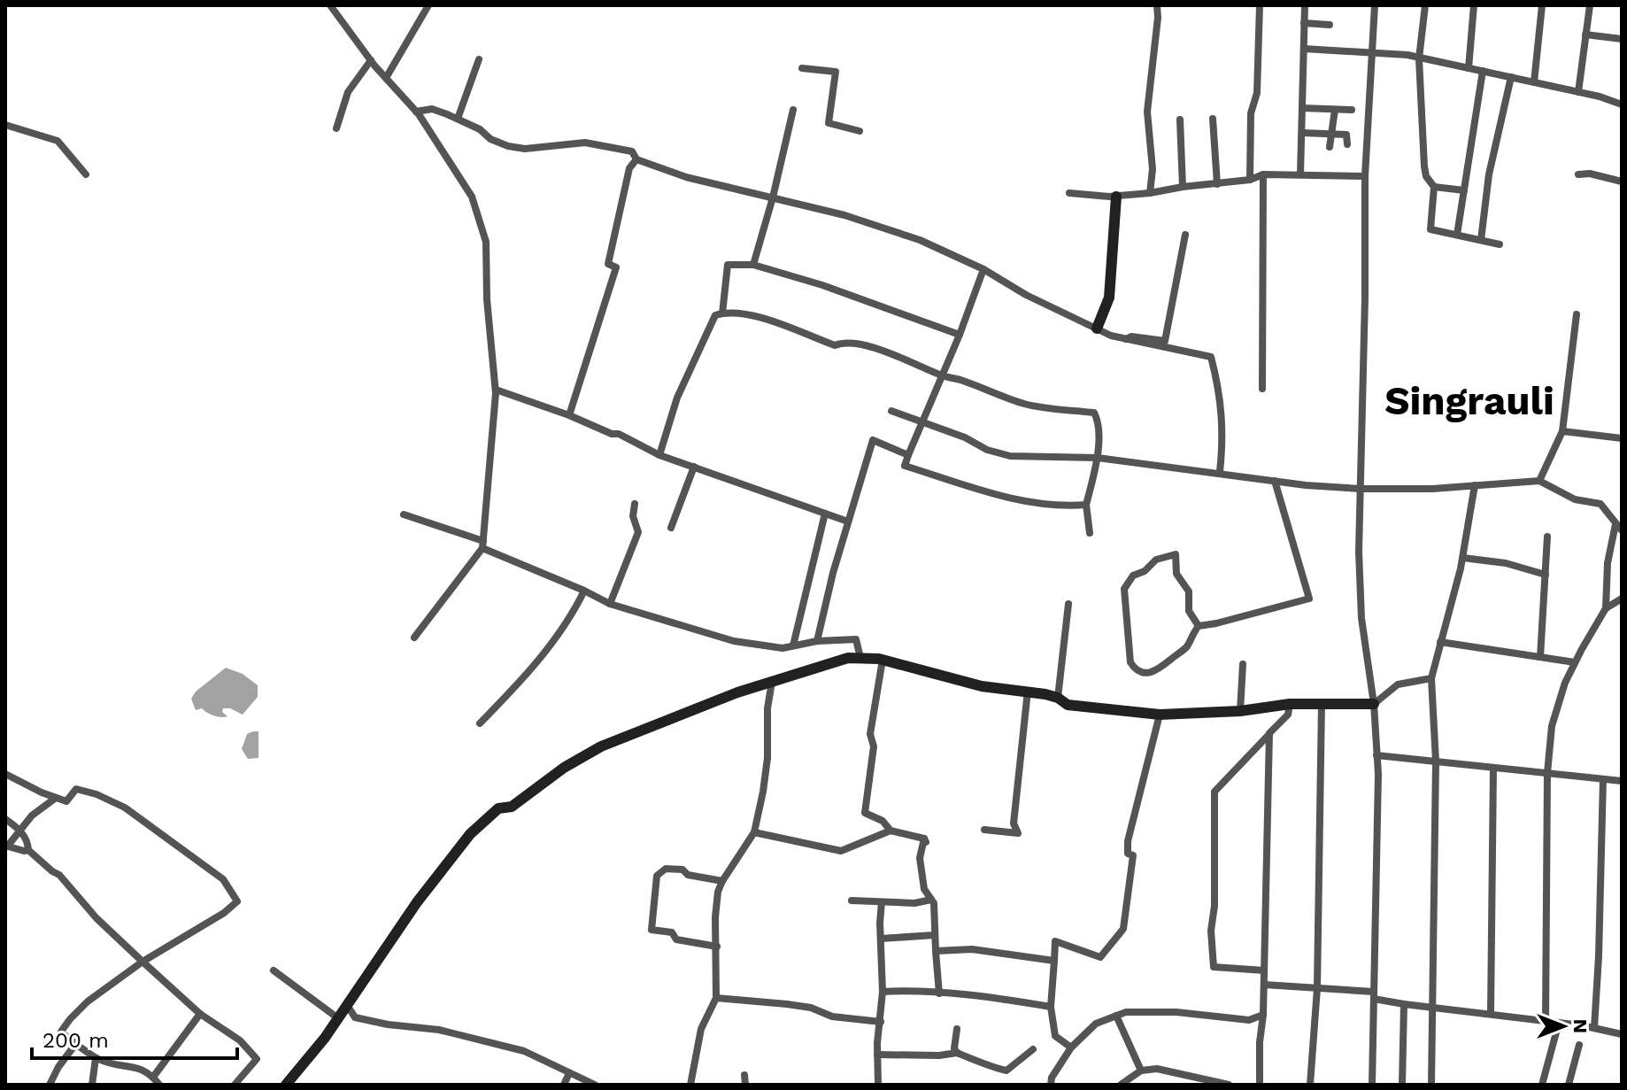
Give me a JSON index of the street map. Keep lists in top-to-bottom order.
{
  "districts": ["Singrauli"],
  "scale_bar": "200 m",
  "north": "right"
}
